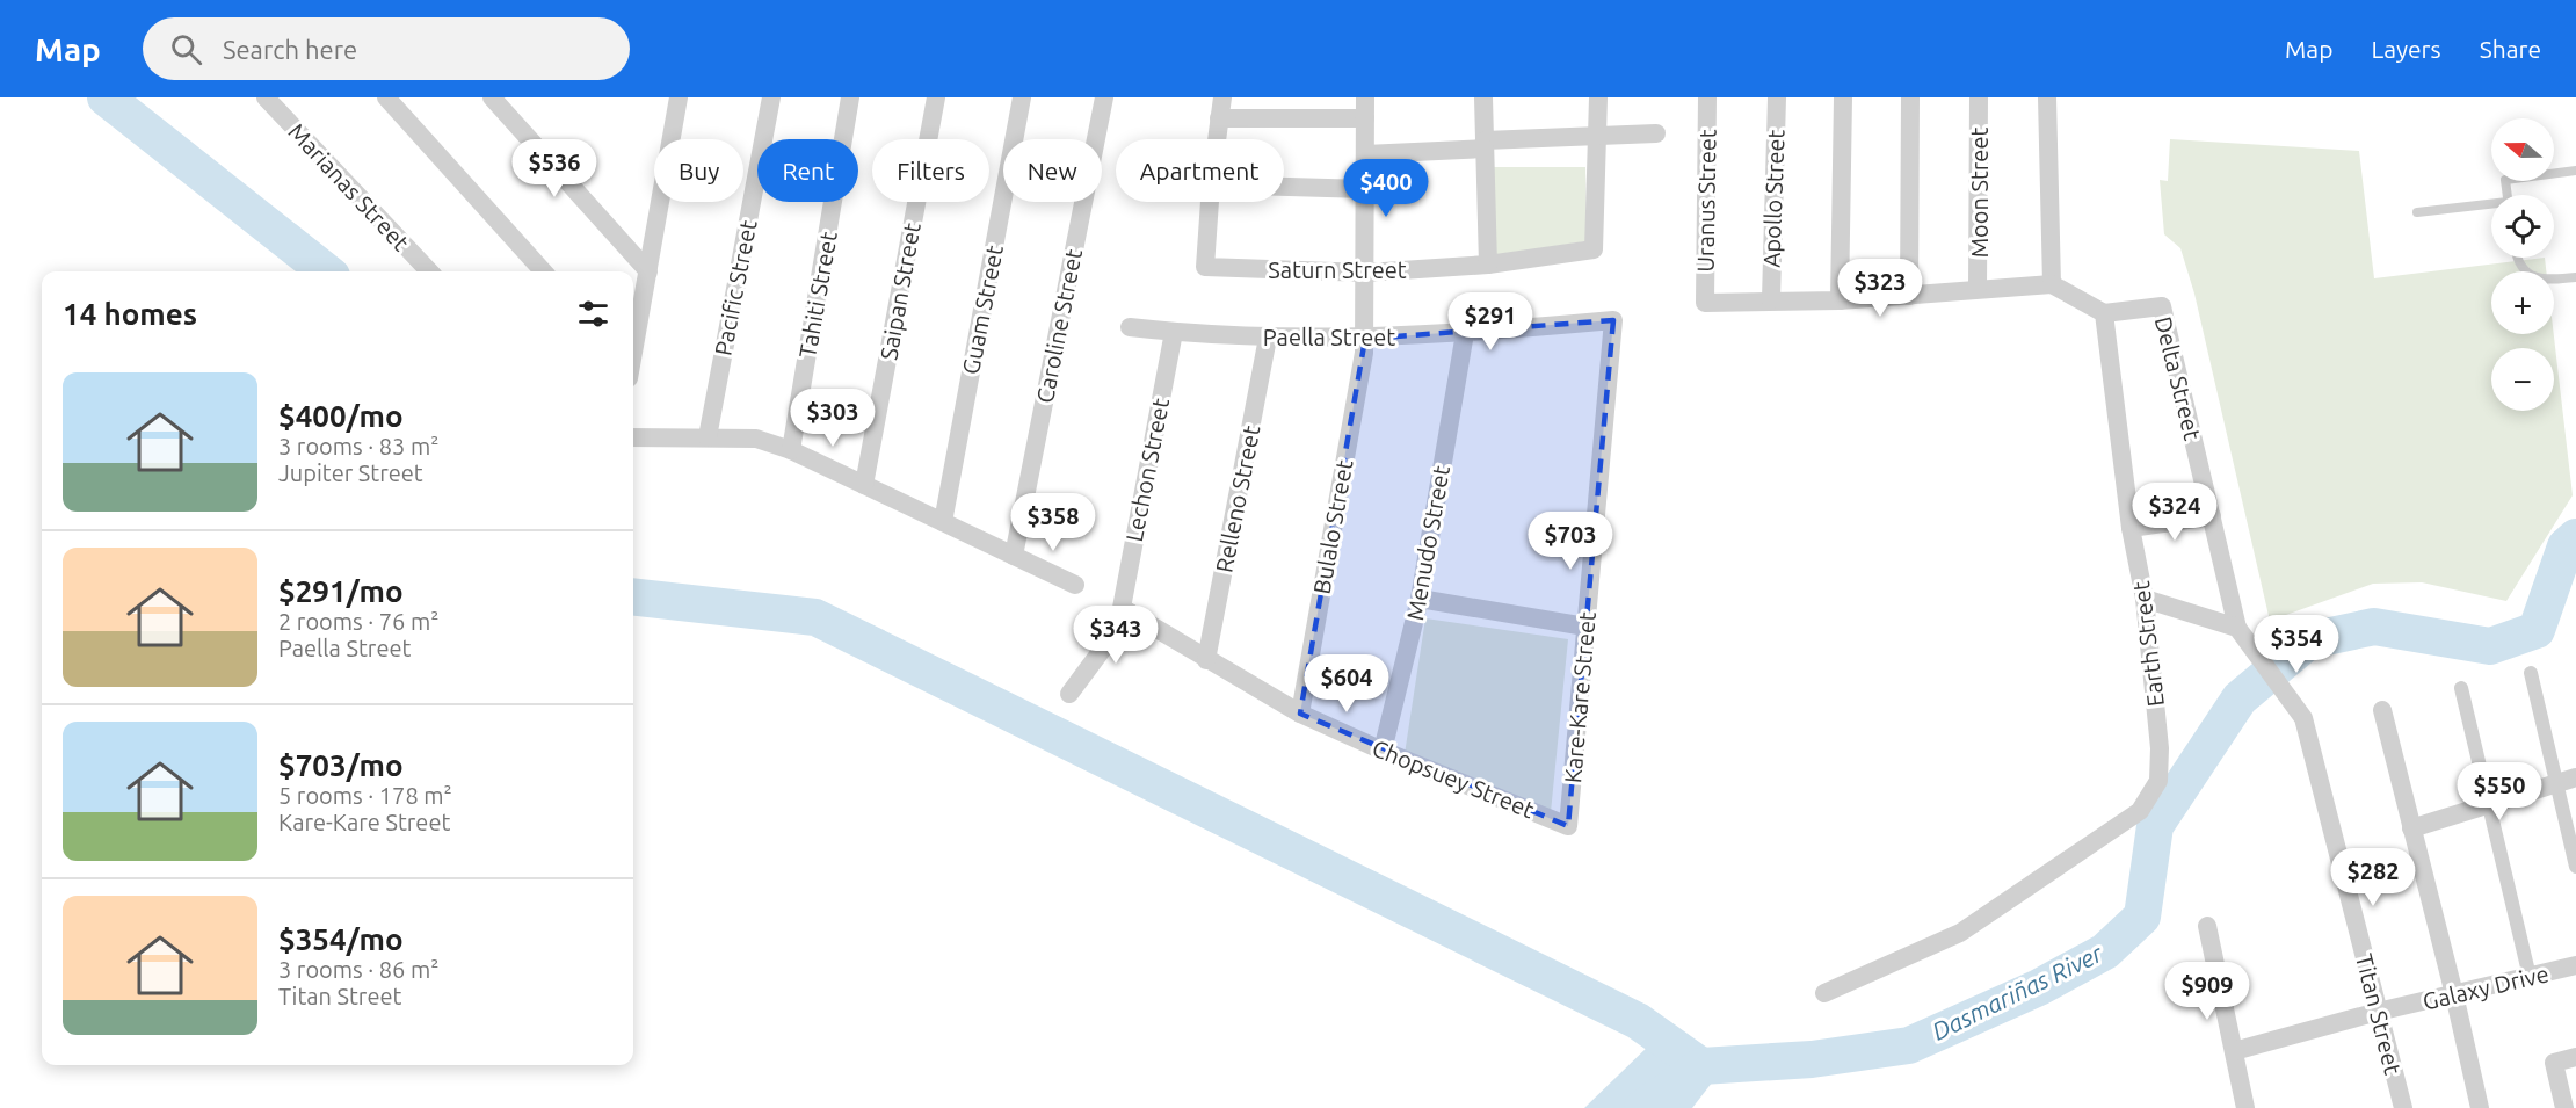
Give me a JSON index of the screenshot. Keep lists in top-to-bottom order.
{
  "streets": {
    "street": [
      "Marianas Street",
      "Moon Street",
      "Apollo Street",
      "Uranus Street",
      "Saturn Street",
      "Pacific Street",
      "Saipan Street",
      "Tahiti Street",
      "Guam Street",
      "Caroline Street",
      "Paella Street",
      "Delta Street",
      "Lechon Street",
      "Relleno Street",
      "Bulalo Street",
      "Menudo Street",
      "Earth Street",
      "Kare-Kare Street",
      "Chopsuey Street",
      "Galaxy Drive",
      "Titan Street"
    ]
  },
  "crossings": [
    ["Apollo Street", "Uranus Street"],
    ["Saturn Street", "Bulalo Street"],
    ["Paella Street", "Lechon Street"],
    ["Paella Street", "Relleno Street"],
    ["Paella Street", "Bulalo Street"],
    ["Paella Street", "Menudo Street"],
    ["Paella Street", "Kare-Kare Street"],
    ["Delta Street", "Earth Street"],
    ["Delta Street", "Titan Street"],
    ["Lechon Street", "Chopsuey Street"],
    ["Relleno Street", "Chopsuey Street"],
    ["Bulalo Street", "Chopsuey Street"],
    ["Menudo Street", "Chopsuey Street"],
    ["Kare-Kare Street", "Chopsuey Street"],
    ["Galaxy Drive", "Titan Street"]
  ],
  "water": ["Dasmariñas River"],
  "north": "left",
  "page": {
    "header": "Map",
    "search": "Search here",
    "nav": ["Map", "Layers", "Share"],
    "map_buttons": ["+", "−"],
    "price": [
      "$536",
      "$400",
      "$323",
      "$291",
      "$303",
      "$324",
      "$358",
      "$703",
      "$343",
      "$354",
      "$604",
      "$550",
      "$282",
      "$909"
    ],
    "chip": [
      "Buy",
      "Rent",
      "Filters",
      "New",
      "Apartment"
    ],
    "heading": "14 homes",
    "list": [
      {
        "name": "$400/mo",
        "note": "3 rooms · 83 m² · Jupiter Street"
      },
      {
        "name": "$291/mo",
        "note": "2 rooms · 76 m² · Paella Street"
      },
      {
        "name": "$703/mo",
        "note": "5 rooms · 178 m² · Kare-Kare Street"
      },
      {
        "name": "$354/mo",
        "note": "3 rooms · 86 m² · Titan Street"
      }
    ]
  }
}
